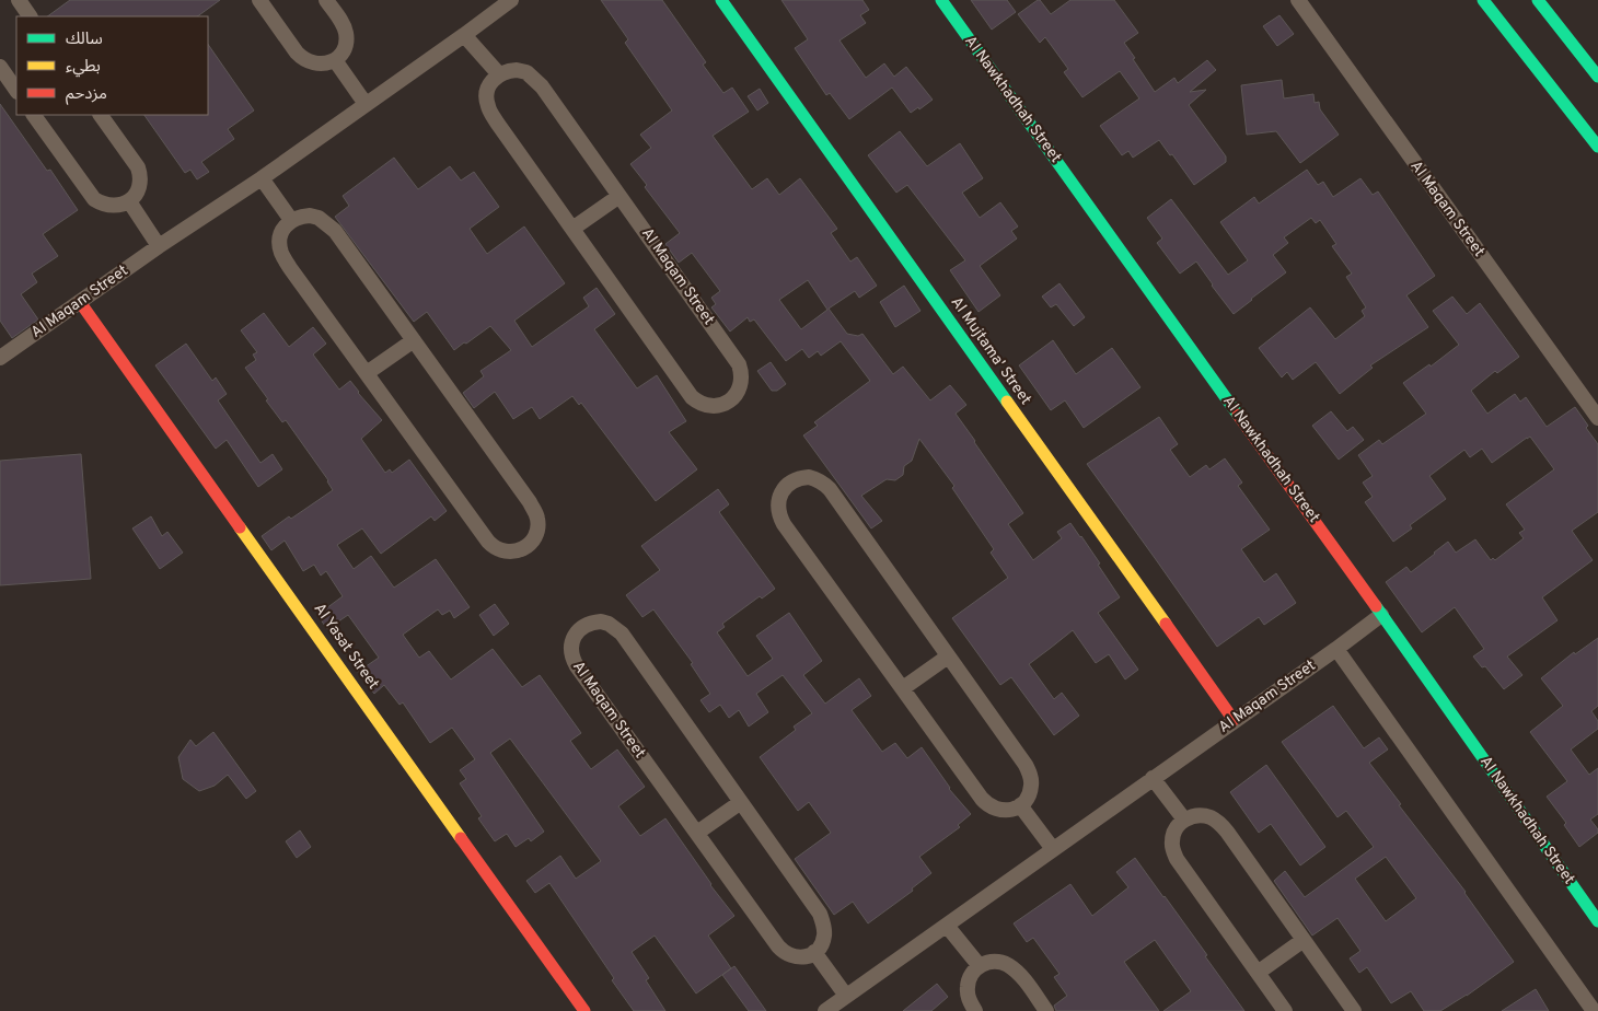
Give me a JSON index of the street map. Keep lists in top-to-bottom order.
{
  "streets": {
    "main road": ["Al Nawkhadhah Street", "Al Mujtama' Street", "Al Yasat Street"],
    "street": ["Al Maqam Street"]
  },
  "crossings": [
    ["Al Nawkhadhah Street", "Al Maqam Street"],
    ["Al Maqam Street", "Al Mujtama' Street"],
    ["Al Maqam Street", "Al Yasat Street"]
  ],
  "legend": ["سالك", "بطيء", "مزدحم"]
}
